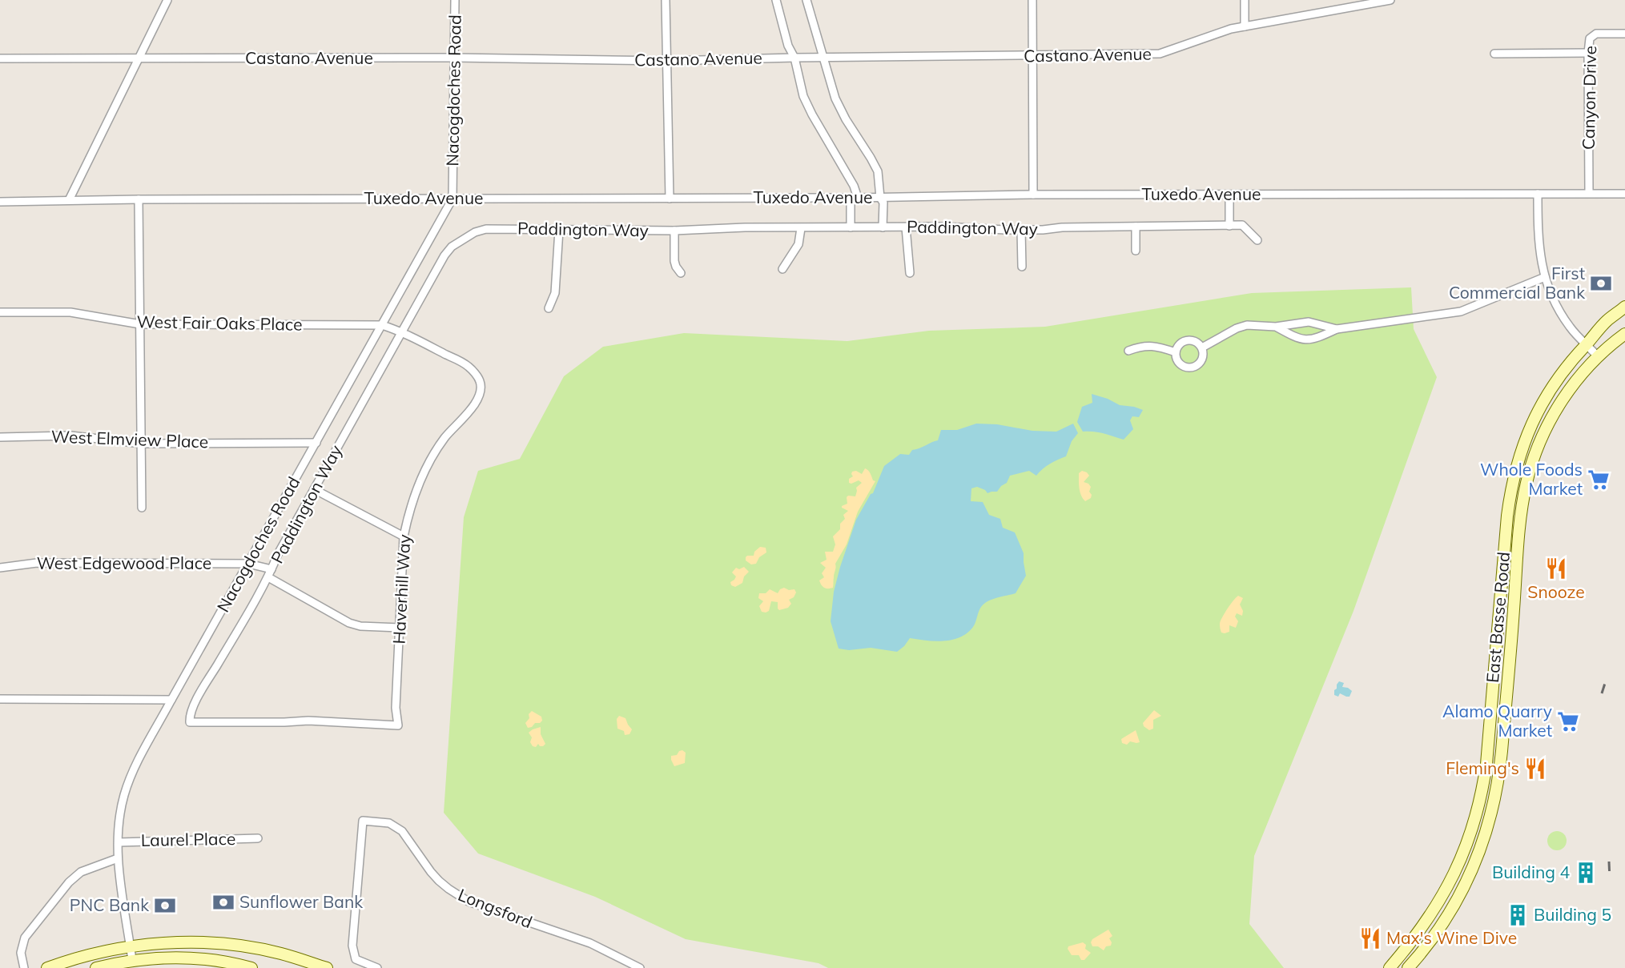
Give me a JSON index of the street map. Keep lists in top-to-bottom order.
{
  "streets": {
    "main road": ["East Basse Road"],
    "street": [
      "Castano Avenue",
      "Nacogdoches Road",
      "Canyon Drive",
      "Tuxedo Avenue",
      "Paddington Way",
      "West Fair Oaks Place",
      "West Elmview Place",
      "West Edgewood Place",
      "Haverhill Way",
      "Laurel Place",
      "Longsford"
    ]
  },
  "crossings": [
    ["Castano Avenue", "Nacogdoches Road"],
    ["Nacogdoches Road", "Tuxedo Avenue"],
    ["Nacogdoches Road", "West Fair Oaks Place"],
    ["Nacogdoches Road", "West Elmview Place"],
    ["Nacogdoches Road", "West Edgewood Place"],
    ["Nacogdoches Road", "Haverhill Way"],
    ["Nacogdoches Road", "Laurel Place"],
    ["Canyon Drive", "Tuxedo Avenue"],
    ["Paddington Way", "West Edgewood Place"],
    ["Paddington Way", "Haverhill Way"],
    ["West Fair Oaks Place", "Haverhill Way"]
  ],
  "places": {
    "bank": ["First Commercial Bank", "Sunflower Bank", "PNC Bank"],
    "supermarket": ["Whole Foods Market", "Alamo Quarry Market"],
    "restaurant": ["Snooze", "Fleming's", "Max's Wine Dive"],
    "building": ["Building 4", "Building 5"]
  }
}
